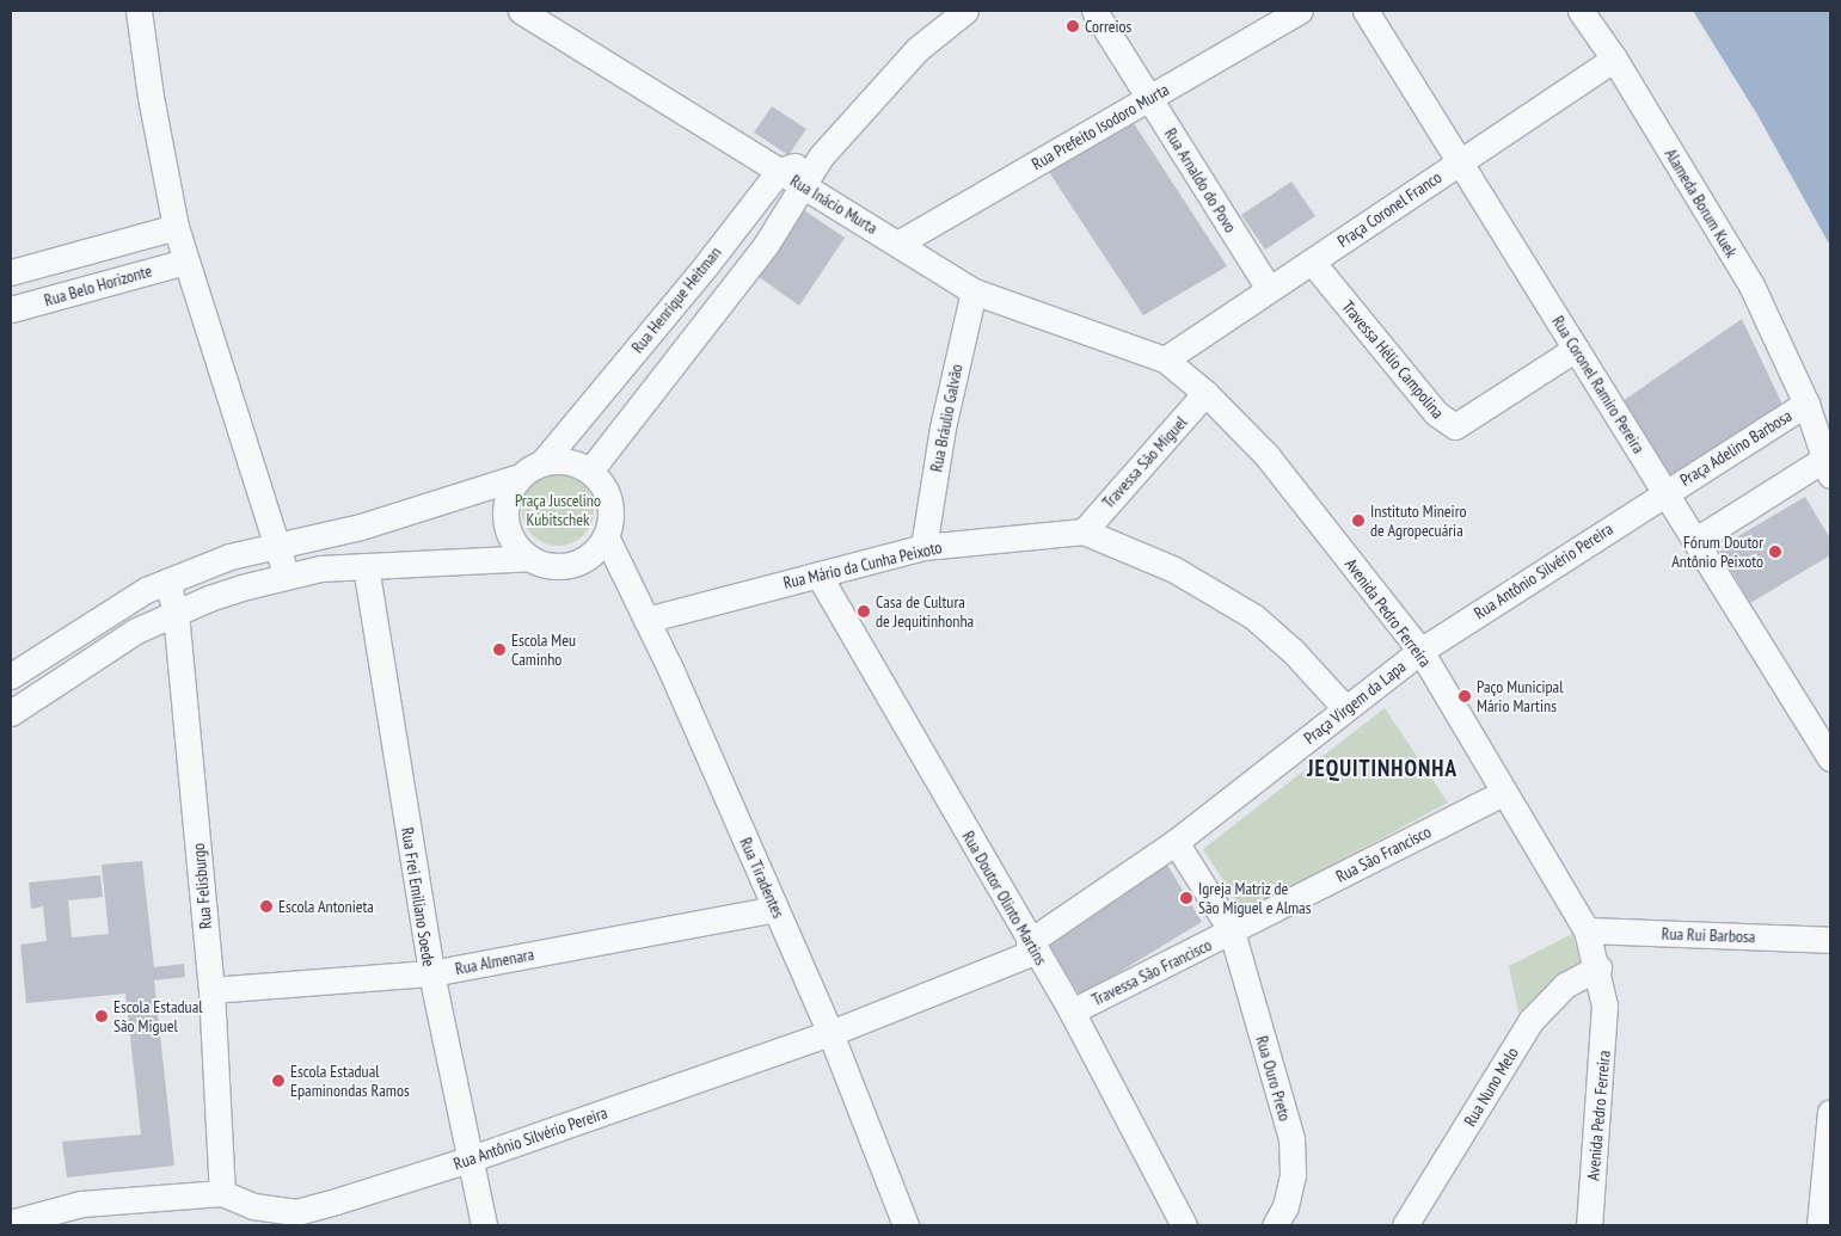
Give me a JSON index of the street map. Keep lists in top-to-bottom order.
{
  "streets": {
    "street": [
      "Rua Prefeito Isodoro Murta",
      "Rua Arnaldo do Povo",
      "Alameda Borum Kuek",
      "Rua Inácio Murta",
      "Praça Coronel Franco",
      "Rua Belo Horizonte",
      "Rua Henrique Heitman",
      "Travessa Hélio Campolina",
      "Rua Coronel Ramiro Pereira",
      "Rua Bráulio Galvão",
      "Praça Adelino Barbosa",
      "Travessa São Miguel",
      "Rua Mário da Cunha Peixoto",
      "Rua Antônio Silvério Pereira",
      "Avenida Pedro Ferreira",
      "Praça Virgem da Lapa",
      "Rua São Francisco",
      "Rua Tiradentes",
      "Rua Felisburgo",
      "Rua Frei Emiliano Soede",
      "Rua Doutor Olinto Martins",
      "Rua Rui Barbosa",
      "Rua Almenara",
      "Travessa São Francisco",
      "Rua Ouro Preto",
      "Rua Nuno Melo"
    ]
  },
  "crossings": [
    ["Rua Prefeito Isodoro Murta", "Rua Arnaldo do Povo"],
    ["Rua Prefeito Isodoro Murta", "Rua Inácio Murta"],
    ["Rua Arnaldo do Povo", "Praça Coronel Franco"],
    ["Alameda Borum Kuek", "Praça Coronel Franco"],
    ["Alameda Borum Kuek", "Praça Adelino Barbosa"],
    ["Rua Inácio Murta", "Praça Coronel Franco"],
    ["Rua Inácio Murta", "Rua Henrique Heitman"],
    ["Rua Inácio Murta", "Rua Bráulio Galvão"],
    ["Rua Inácio Murta", "Avenida Pedro Ferreira"],
    ["Praça Coronel Franco", "Travessa Hélio Campolina"],
    ["Praça Coronel Franco", "Rua Coronel Ramiro Pereira"],
    ["Praça Coronel Franco", "Avenida Pedro Ferreira"],
    ["Rua Henrique Heitman", "Rua Tiradentes"],
    ["Travessa Hélio Campolina", "Rua Coronel Ramiro Pereira"],
    ["Rua Coronel Ramiro Pereira", "Praça Adelino Barbosa"],
    ["Rua Coronel Ramiro Pereira", "Rua Antônio Silvério Pereira"],
    ["Rua Bráulio Galvão", "Rua Mário da Cunha Peixoto"],
    ["Praça Adelino Barbosa", "Rua Antônio Silvério Pereira"],
    ["Travessa São Miguel", "Rua Mário da Cunha Peixoto"],
    ["Travessa São Miguel", "Avenida Pedro Ferreira"],
    ["Rua Mário da Cunha Peixoto", "Praça Virgem da Lapa"],
    ["Rua Mário da Cunha Peixoto", "Rua Tiradentes"],
    ["Rua Mário da Cunha Peixoto", "Rua Doutor Olinto Martins"],
    ["Rua Antônio Silvério Pereira", "Avenida Pedro Ferreira"],
    ["Rua Antônio Silvério Pereira", "Praça Virgem da Lapa"],
    ["Rua Antônio Silvério Pereira", "Rua Tiradentes"],
    ["Rua Antônio Silvério Pereira", "Rua Felisburgo"],
    ["Rua Antônio Silvério Pereira", "Rua Frei Emiliano Soede"],
    ["Rua Antônio Silvério Pereira", "Rua Doutor Olinto Martins"],
    ["Avenida Pedro Ferreira", "Praça Virgem da Lapa"],
    ["Avenida Pedro Ferreira", "Rua São Francisco"],
    ["Avenida Pedro Ferreira", "Rua Rui Barbosa"],
    ["Avenida Pedro Ferreira", "Rua Nuno Melo"],
    ["Praça Virgem da Lapa", "Rua Doutor Olinto Martins"],
    ["Rua São Francisco", "Travessa São Francisco"],
    ["Rua São Francisco", "Rua Ouro Preto"],
    ["Rua Tiradentes", "Rua Almenara"],
    ["Rua Felisburgo", "Rua Almenara"],
    ["Rua Frei Emiliano Soede", "Rua Almenara"],
    ["Rua Doutor Olinto Martins", "Travessa São Francisco"],
    ["Travessa São Francisco", "Rua Ouro Preto"]
  ],
  "districts": ["JEQUITINHONHA"],
  "parks": ["Praça Juscelino Kubitschek"],
  "places": [
    "Correios",
    "Instituto Mineiro de Agropecuária",
    "Fórum Doutor Antônio Peixoto",
    "Casa de Cultura de Jequitinhonha",
    "Escola Meu Caminho",
    "Paço Municipal Mário Martins",
    "Igreja Matriz de São Miguel e Almas",
    "Escola Antonieta",
    "Escola Estadual São Miguel",
    "Escola Estadual Epaminondas Ramos"
  ]
}
